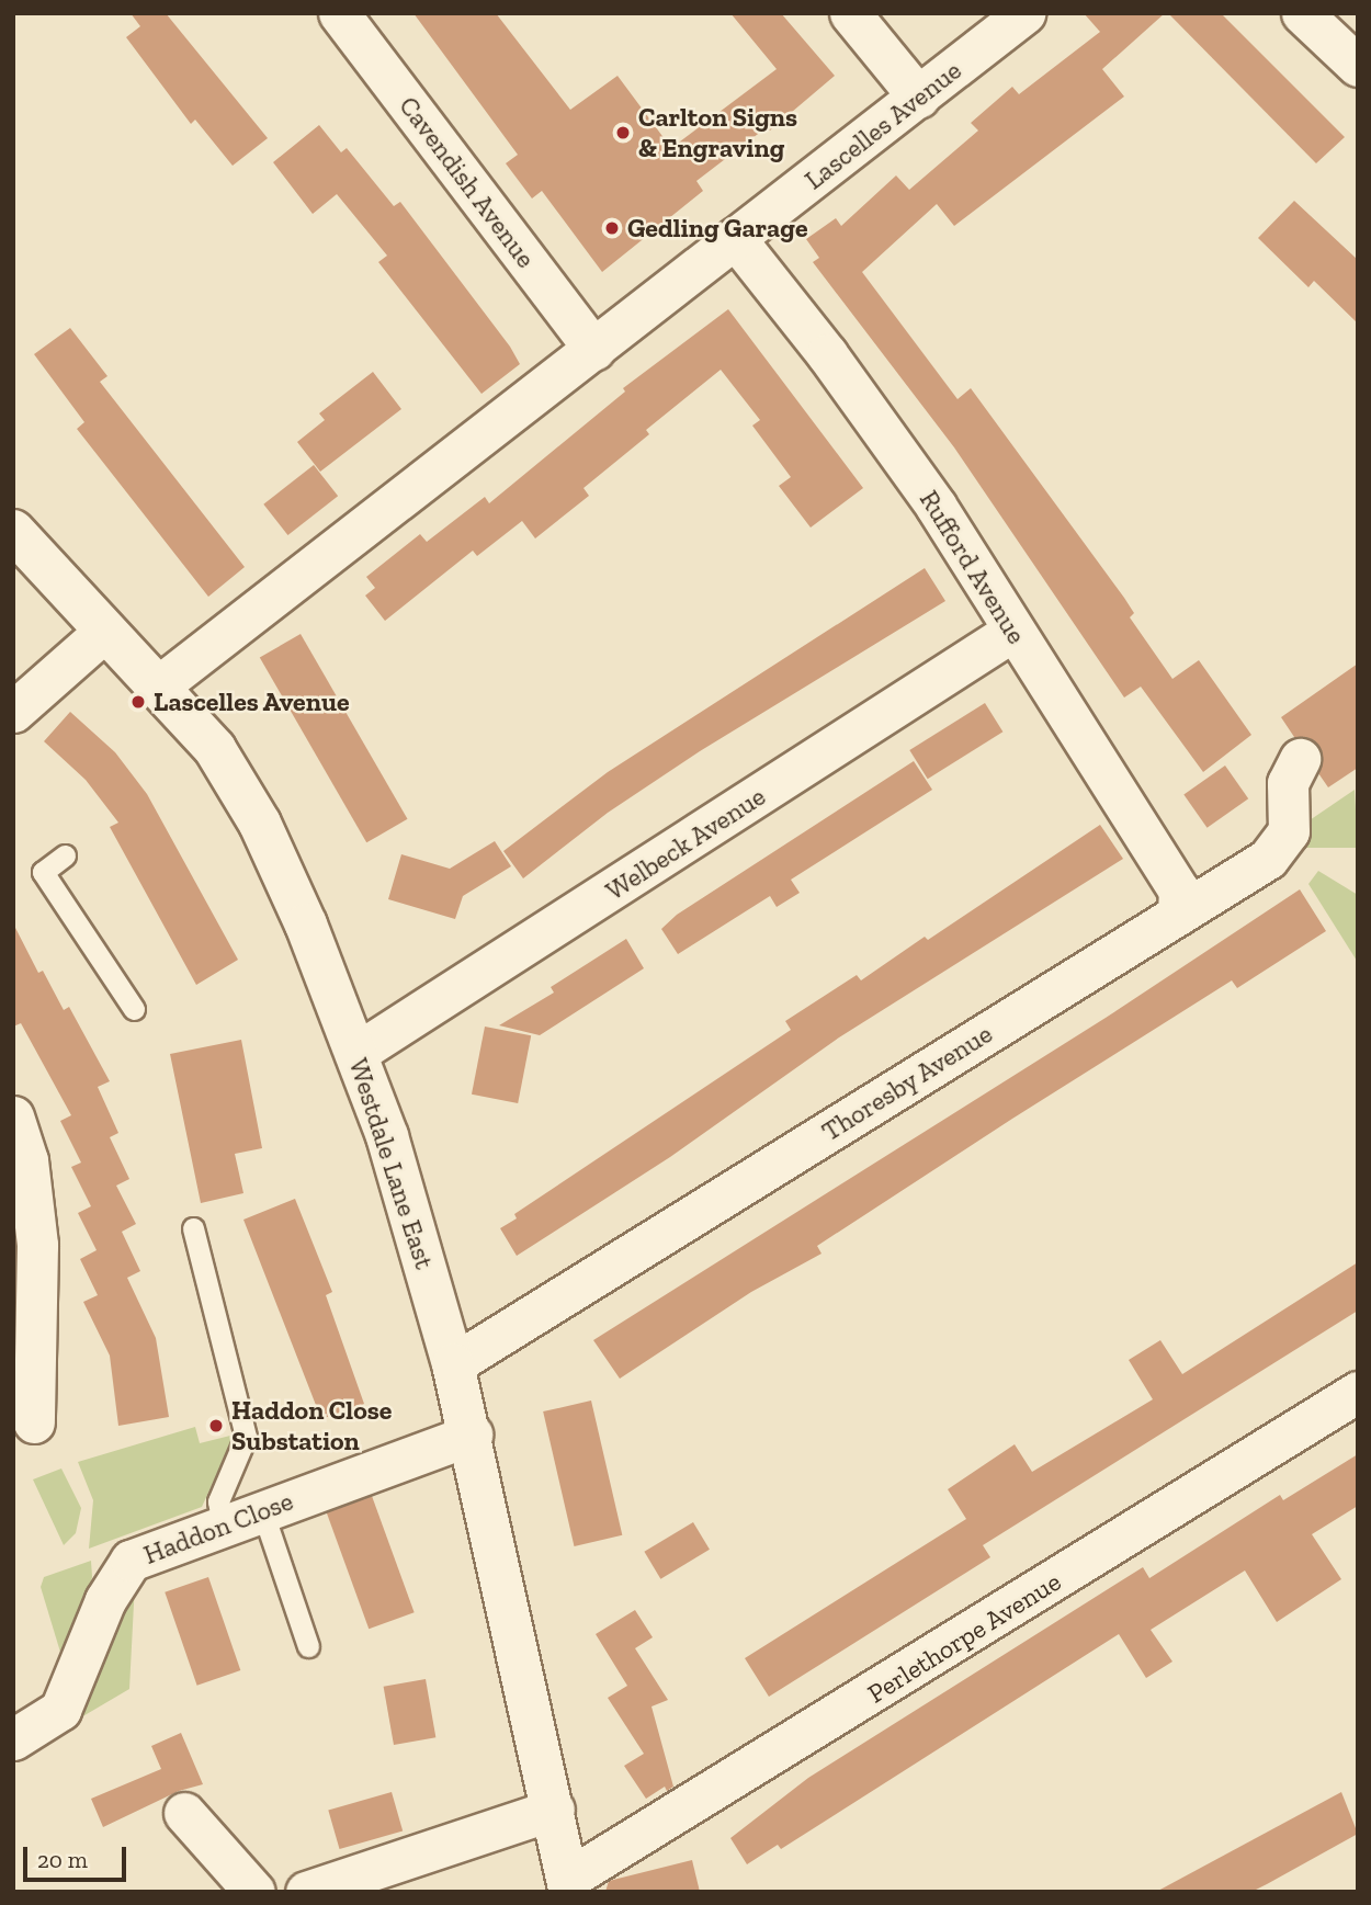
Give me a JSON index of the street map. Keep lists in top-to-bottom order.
{
  "streets": {
    "street": [
      "Lascelles Avenue",
      "Cavendish Avenue",
      "Rufford Avenue",
      "Welbeck Avenue",
      "Thoresby Avenue",
      "Westdale Lane East",
      "Haddon Close",
      "Perlethorpe Avenue"
    ]
  },
  "crossings": [
    ["Lascelles Avenue", "Cavendish Avenue"],
    ["Lascelles Avenue", "Rufford Avenue"],
    ["Lascelles Avenue", "Westdale Lane East"],
    ["Rufford Avenue", "Welbeck Avenue"],
    ["Rufford Avenue", "Thoresby Avenue"],
    ["Welbeck Avenue", "Westdale Lane East"],
    ["Thoresby Avenue", "Westdale Lane East"],
    ["Westdale Lane East", "Haddon Close"],
    ["Westdale Lane East", "Perlethorpe Avenue"]
  ],
  "places": [
    "Carlton Signs & Engraving",
    "Gedling Garage",
    "Lascelles Avenue",
    "Haddon Close Substation"
  ],
  "scale_bar": "20 m"
}
